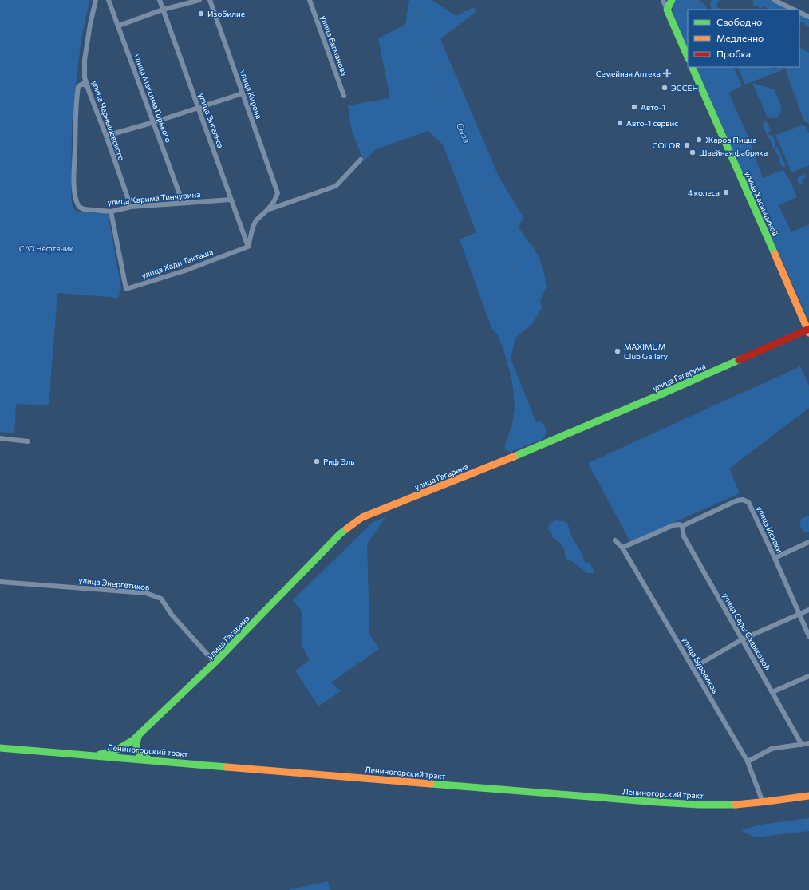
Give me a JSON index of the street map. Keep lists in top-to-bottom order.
{
  "streets": {
    "street": [
      "улица Багманова",
      "улица Кирова",
      "улица Максима Горького",
      "улица Чернышевского",
      "улица Энгельса",
      "улица Карима Тинчурина",
      "улица Хасаншиной",
      "улица Хади Такташа",
      "улица Гагарина",
      "улица Исхаки",
      "улица Энергетиков",
      "улица Сары Садыковой",
      "улица Буровиков",
      "Лениногорский тракт"
    ]
  },
  "crossings": [
    ["улица Максима Горького", "улица Карима Тинчурина"],
    ["улица Чернышевского", "улица Карима Тинчурина"],
    ["улица Энгельса", "улица Карима Тинчурина"],
    ["улица Энгельса", "улица Хади Такташа"],
    ["улица Карима Тинчурина", "улица Хади Такташа"],
    ["улица Хасаншиной", "улица Гагарина"],
    ["улица Гагарина", "улица Энергетиков"],
    ["улица Гагарина", "Лениногорский тракт"],
    ["улица Исхаки", "улица Сары Садыковой"],
    ["улица Исхаки", "улица Буровиков"],
    ["улица Буровиков", "Лениногорский тракт"]
  ],
  "water": ["Сыза"],
  "parks": ["С/О Нефтяник"],
  "places": {
    "other": [
      "Изобилие",
      "ЭССЕН",
      "Авто-1",
      "Авто-1 сервис",
      "Жаров Пицца",
      "COLOR",
      "Швейная фабрика",
      "4 колеса",
      "MAXIMUM Club Gallery",
      "Риф Эль"
    ],
    "health": ["Семейная Аптека"]
  },
  "legend": ["Свободно", "Медленно", "Пробка"]
}
